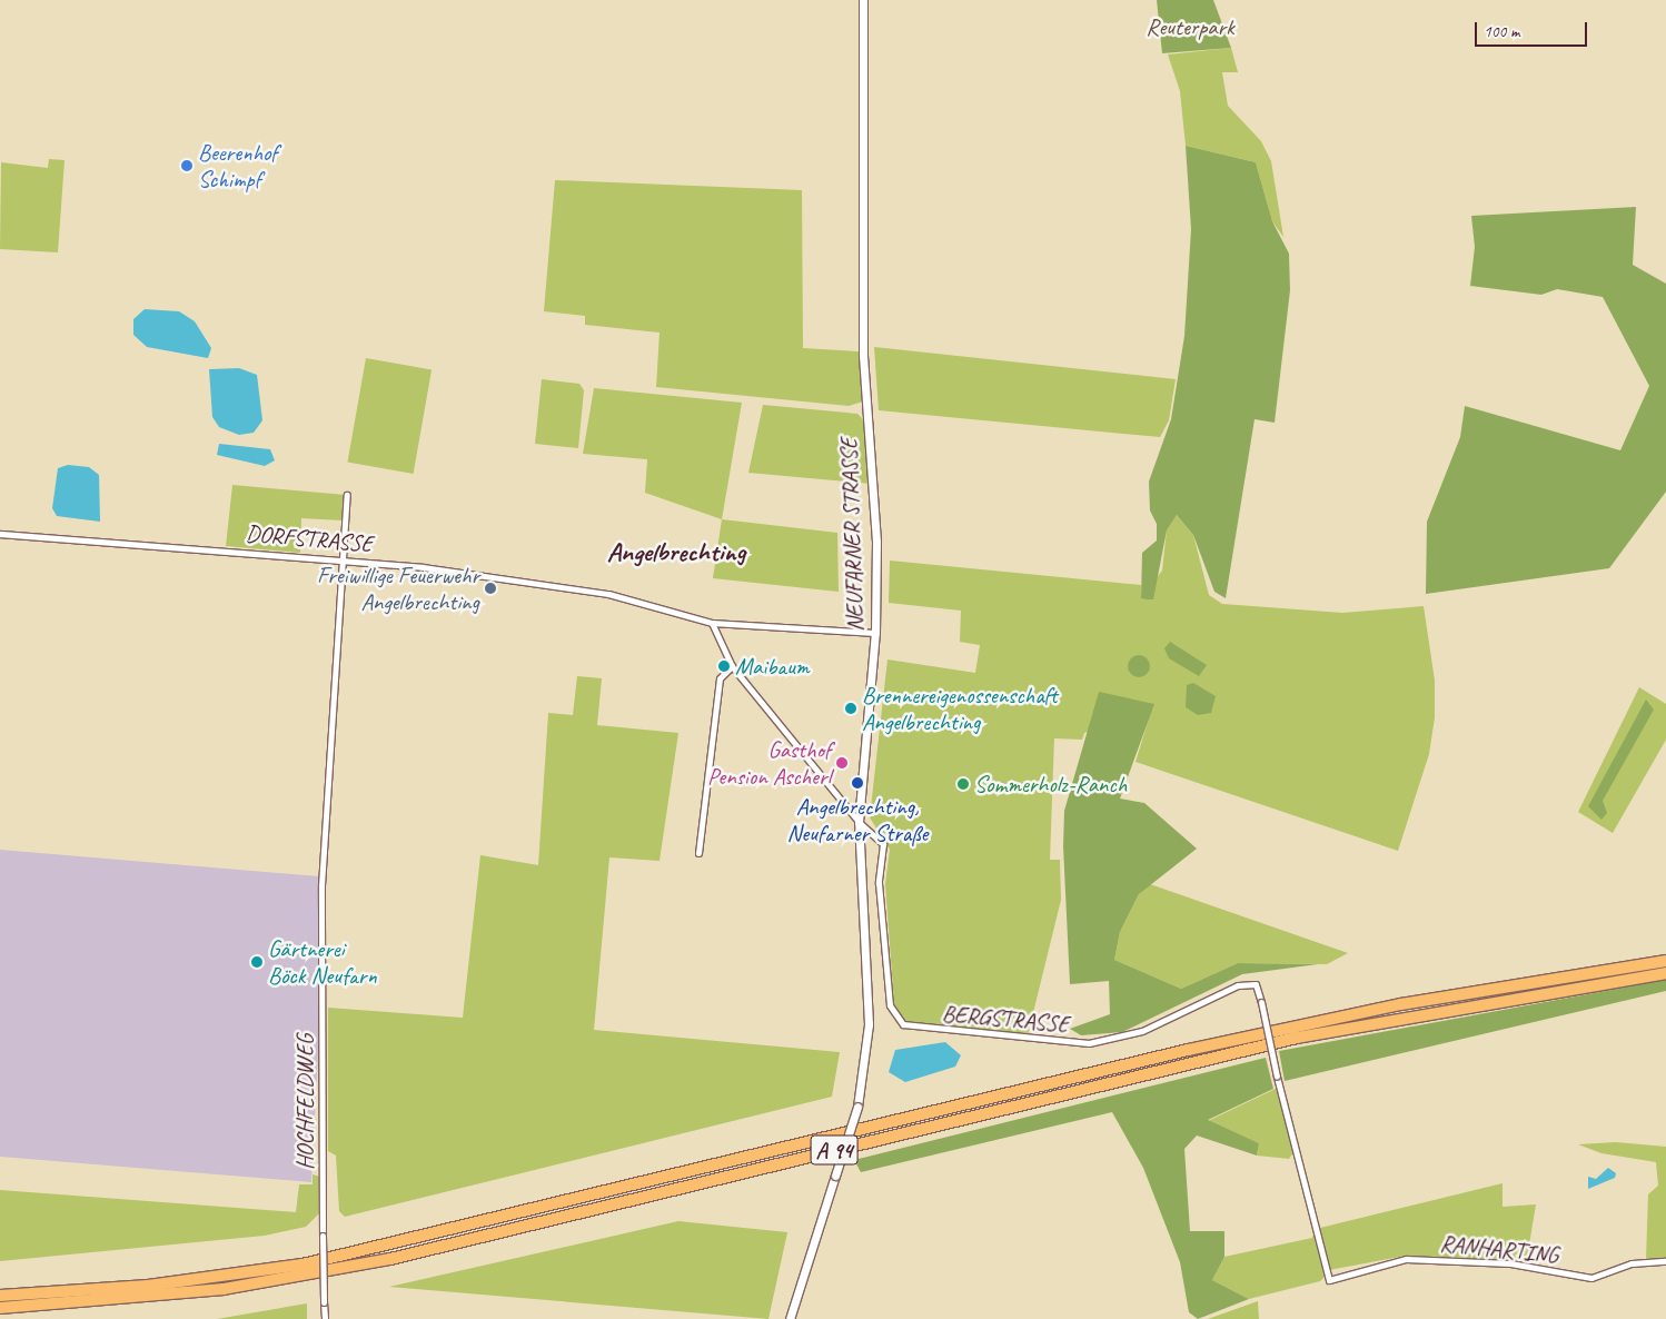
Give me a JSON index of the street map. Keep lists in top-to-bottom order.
{
  "streets": {
    "highway": ["A 94"],
    "street": [
      "NEUFARNER STRASSE",
      "DORFSTRASSE",
      "BERGSTRASSE",
      "HOCHFELDWEG",
      "RANHARTING"
    ]
  },
  "crossings": [
    ["NEUFARNER STRASSE", "DORFSTRASSE"],
    ["NEUFARNER STRASSE", "BERGSTRASSE"],
    ["DORFSTRASSE", "BERGSTRASSE"],
    ["DORFSTRASSE", "HOCHFELDWEG"],
    ["BERGSTRASSE", "RANHARTING"]
  ],
  "districts": ["Angelbrechting"],
  "parks": ["Reuterpark"],
  "places": [
    "Beerenhof Schimpf",
    "Freiwillige Feuerwehr Angelbrechting",
    "Maibaum",
    "Brennereigenossenschaft Angelbrechting",
    "Gasthof Pension Ascherl",
    "Angelbrechting, Neufarner Straße",
    "Sommerholz-Ranch",
    "Gärtnerei Böck Neufarn"
  ],
  "scale_bar": "100 m"
}
